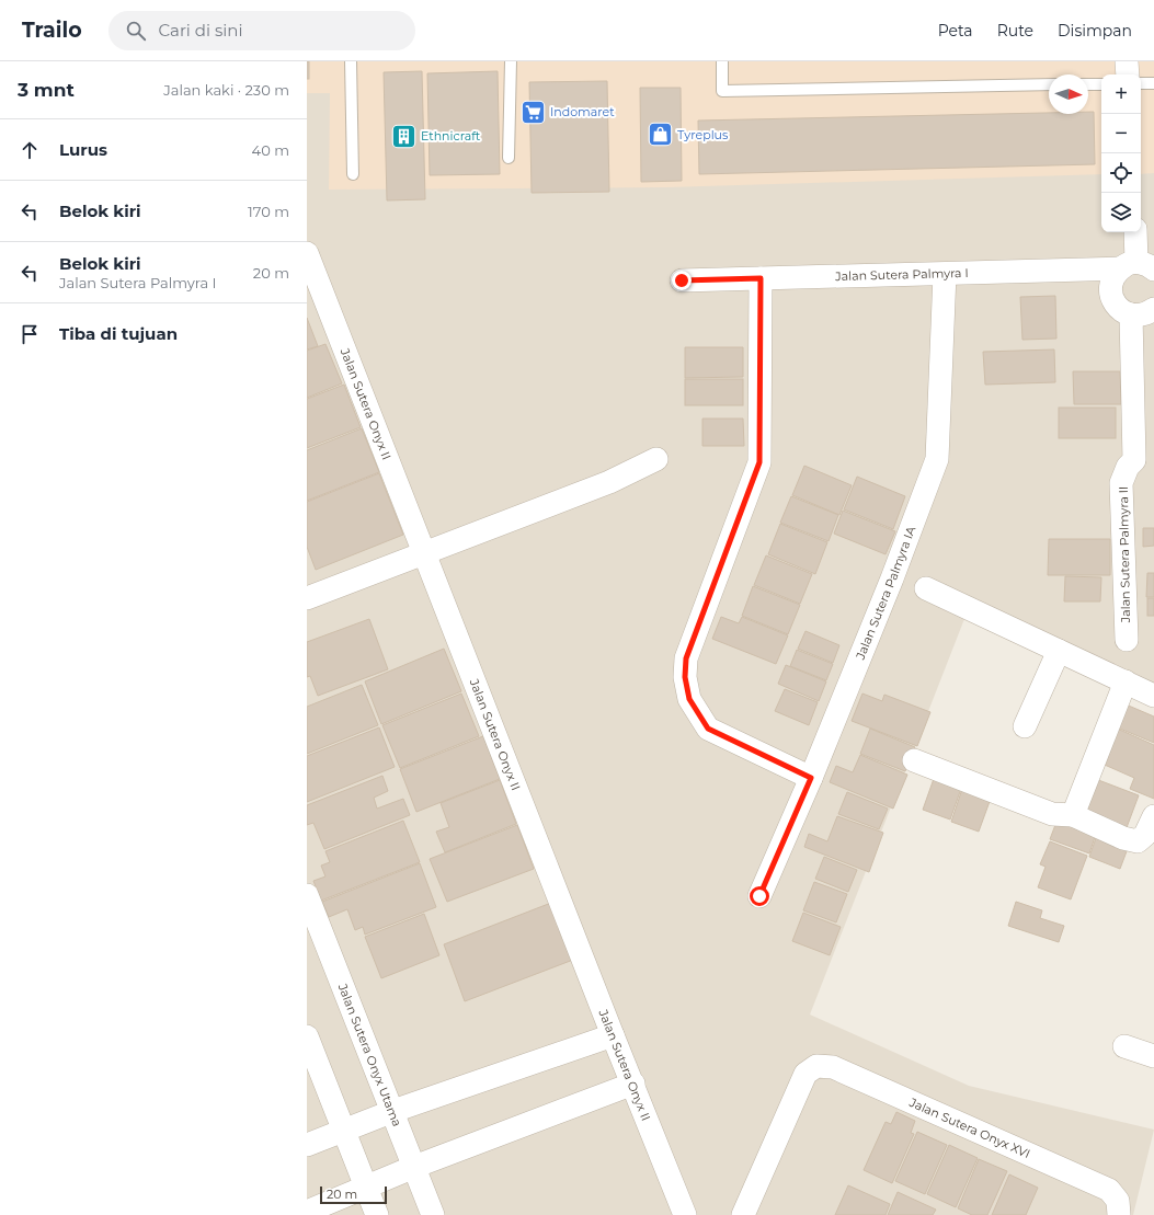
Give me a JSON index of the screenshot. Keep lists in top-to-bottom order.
{
  "streets": {
    "street": [
      "Jalan Sutera Palmyra I",
      "Jalan Sutera Onyx II",
      "Jalan Sutera Palmyra II",
      "Jalan Sutera Palmyra IA",
      "Jalan Sutera Onyx Utama",
      "Jalan Sutera Onyx XVI"
    ]
  },
  "crossings": [
    ["Jalan Sutera Palmyra I", "Jalan Sutera Palmyra IA"]
  ],
  "places": {
    "supermarket": ["Indomaret"],
    "shop": ["Tyreplus"],
    "building": ["Ethnicraft"]
  },
  "scale_bar": "20 m",
  "north": "right",
  "page": {
    "header": "Trailo",
    "search": "Cari di sini",
    "nav": ["Peta", "Rute", "Disimpan"],
    "heading": ["3 mnt", "Jalan kaki · 230 m"],
    "map_buttons": ["+", "−"],
    "list": [
      ["Lurus", "40 m"],
      ["Belok kiri", "170 m"],
      ["Belok kiri", "Jalan Sutera Palmyra I", "20 m"],
      "Tiba di tujuan"
    ],
    "scale": "20 m"
  }
}
